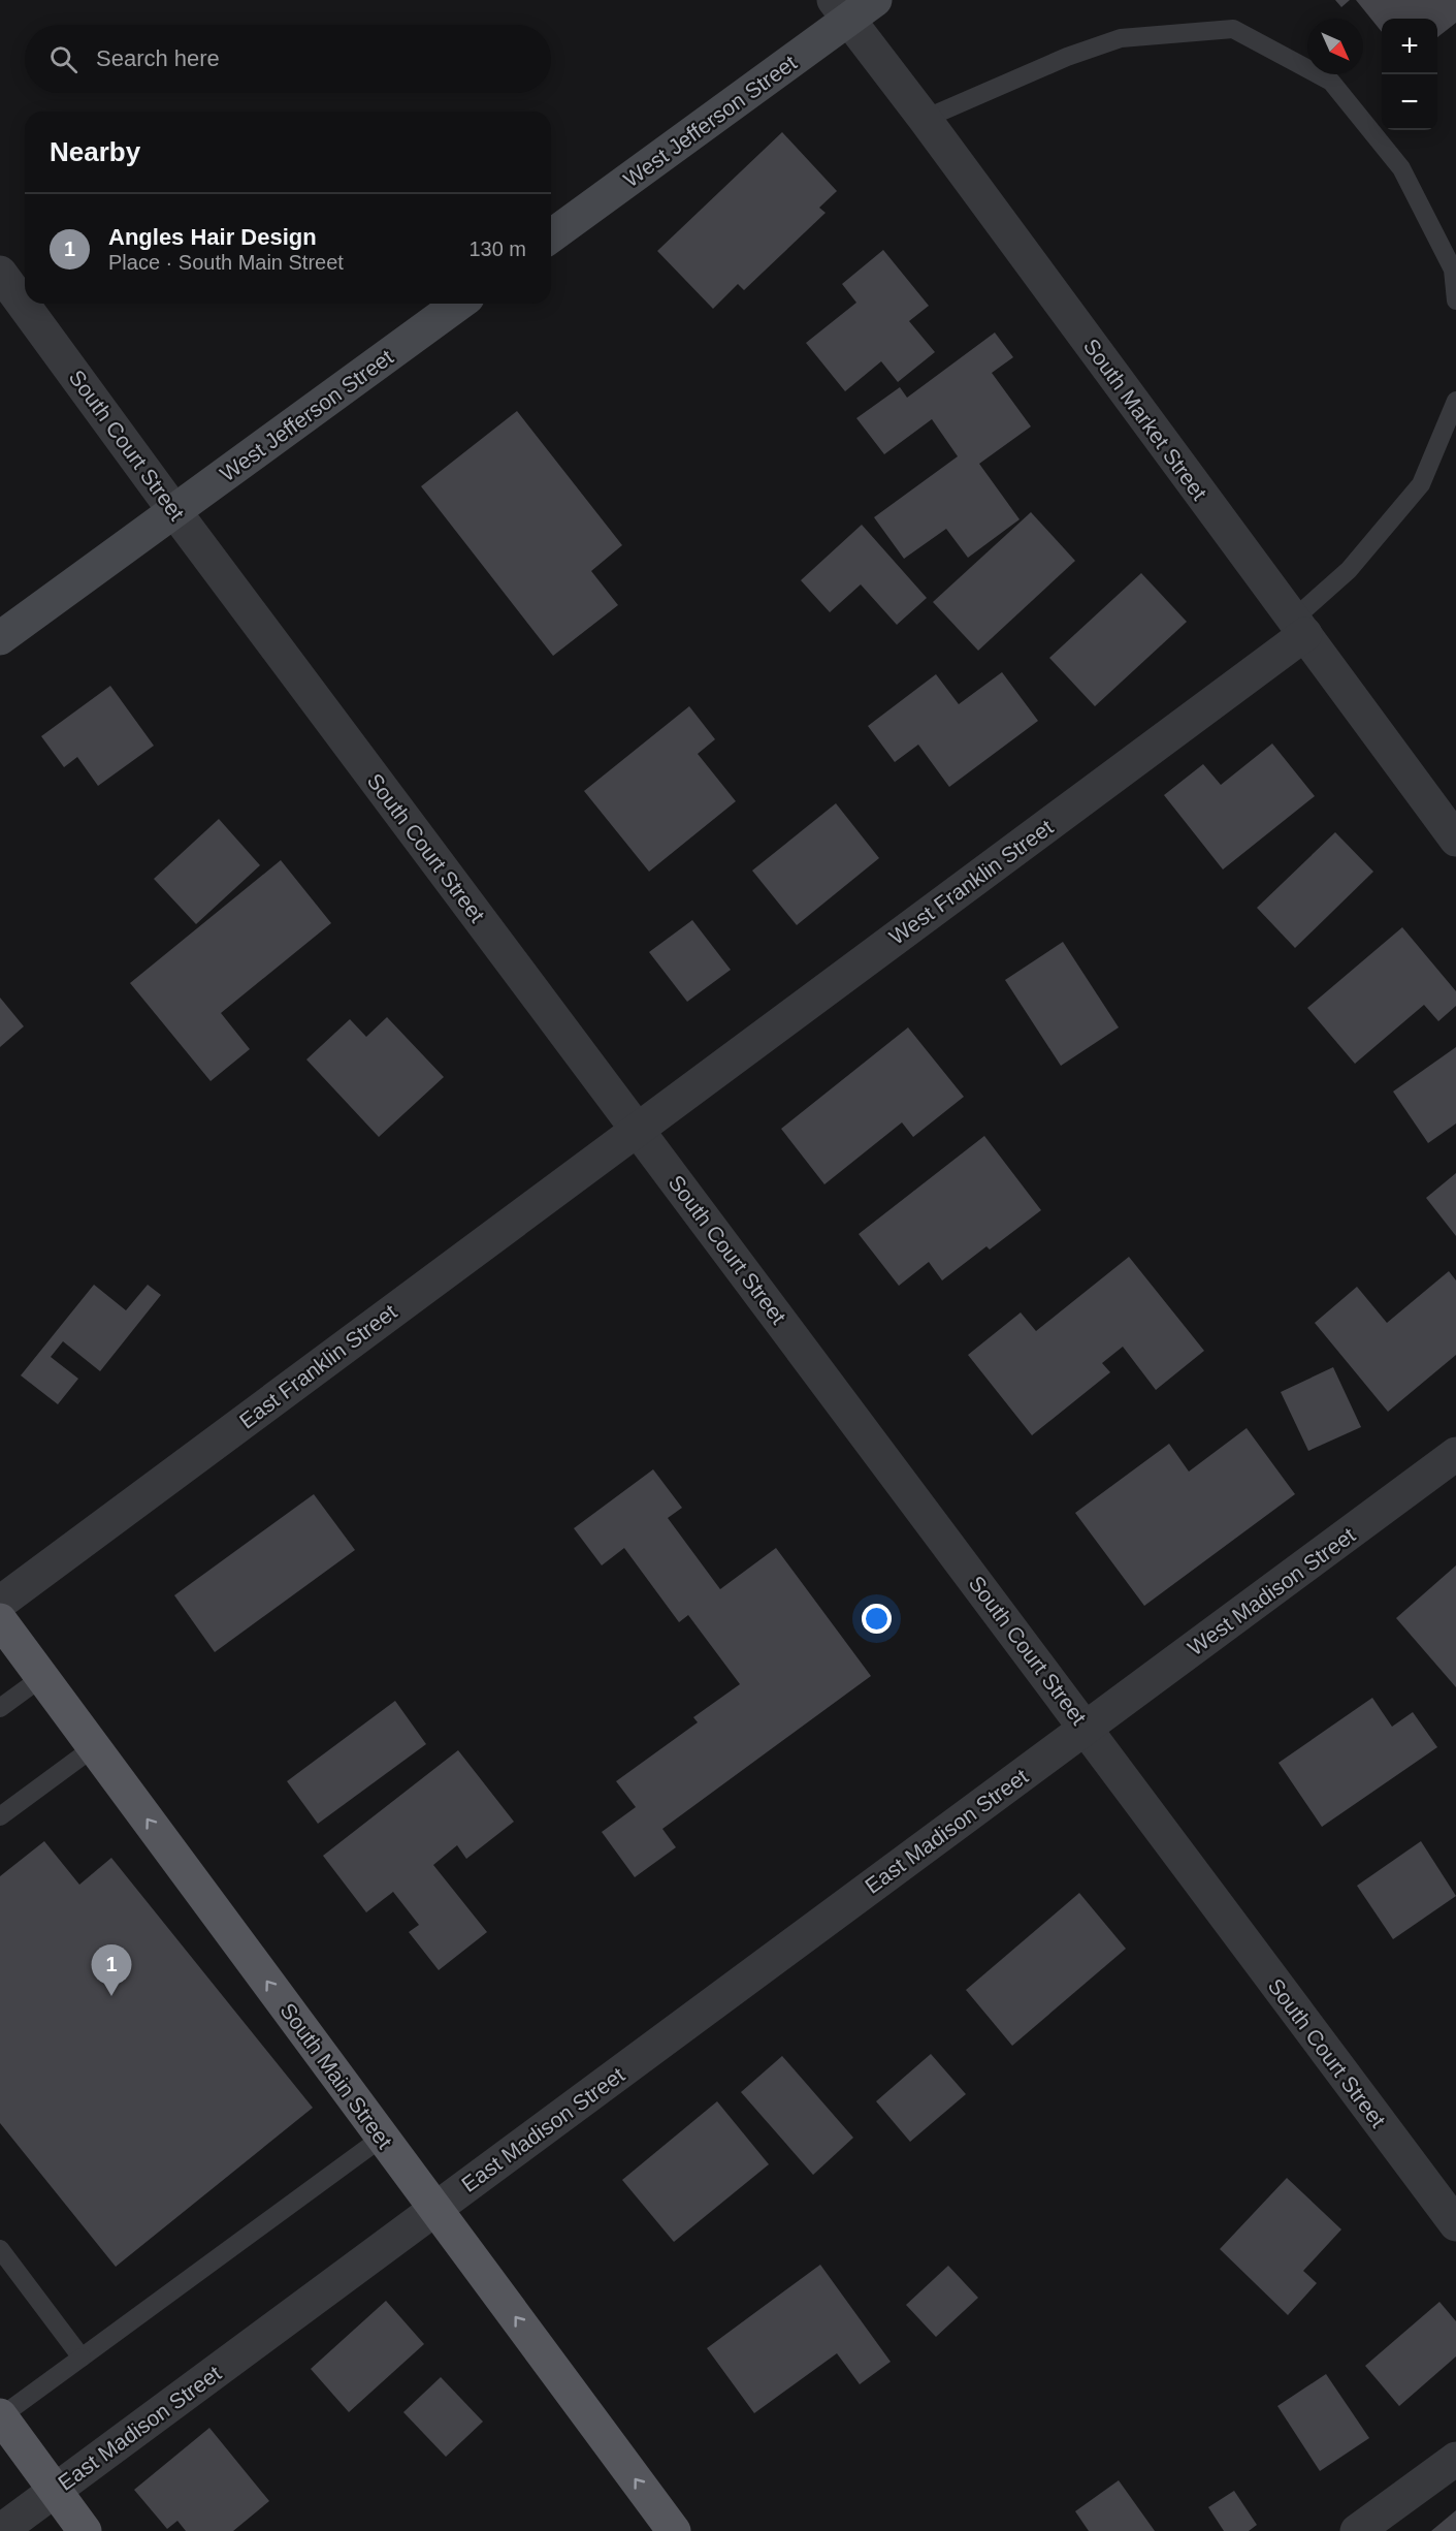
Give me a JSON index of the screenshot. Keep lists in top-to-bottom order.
{
  "streets": {
    "main road": ["South Main Street"],
    "street": [
      "West Jefferson Street",
      "South Market Street",
      "South Court Street",
      "West Franklin Street",
      "East Franklin Street",
      "West Madison Street",
      "East Madison Street"
    ]
  },
  "crossings": [
    ["West Jefferson Street", "South Market Street"],
    ["West Jefferson Street", "South Court Street"],
    ["South Market Street", "West Franklin Street"],
    ["South Court Street", "West Franklin Street"],
    ["South Court Street", "East Franklin Street"],
    ["South Court Street", "West Madison Street"],
    ["South Court Street", "East Madison Street"],
    ["West Franklin Street", "East Franklin Street"],
    ["West Madison Street", "East Madison Street"],
    ["East Madison Street", "South Main Street"]
  ],
  "one_way": ["South Main Street"],
  "north": "bottom right",
  "page": {
    "map_buttons": ["+", "−"],
    "search": "Search here",
    "heading": "Nearby",
    "list": [
      {
        "mark": "1",
        "name": "Angles Hair Design",
        "note": "Place · South Main Street",
        "value": "130 m"
      }
    ],
    "pins": "1"
  }
}
